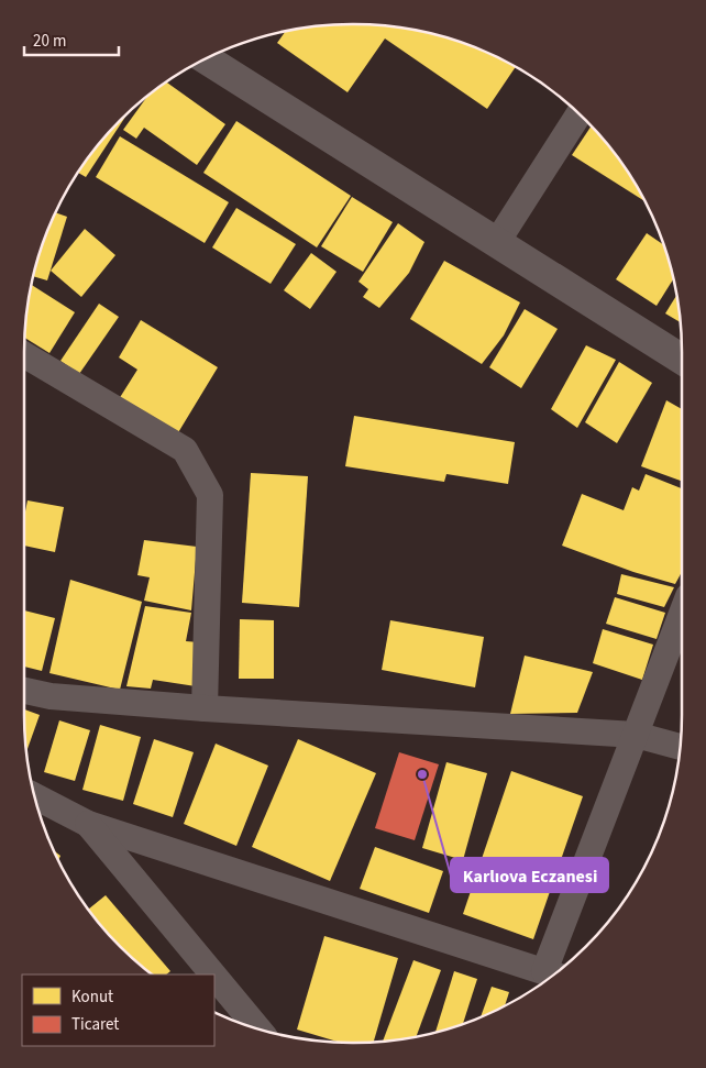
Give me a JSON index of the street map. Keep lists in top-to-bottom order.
{
  "places": ["Karlıova Eczanesi"],
  "legend": ["Konut", "Ticaret"],
  "scale_bar": "20 m"
}
